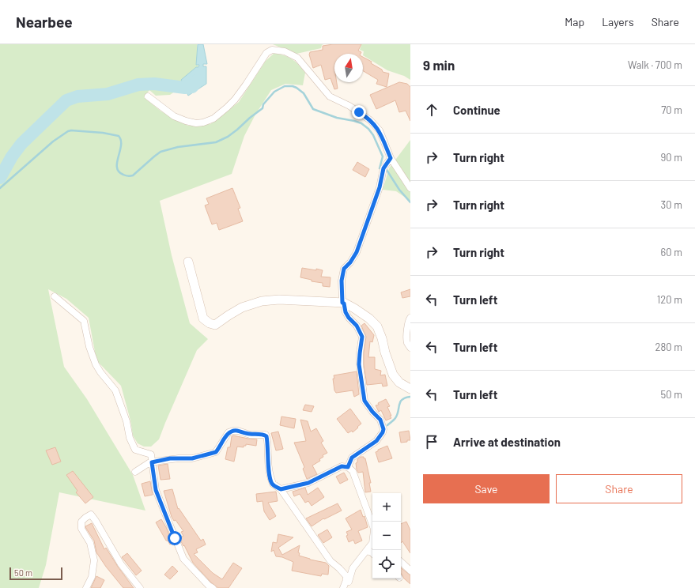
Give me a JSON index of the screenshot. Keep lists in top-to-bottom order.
{
  "scale_bar": "50 m",
  "north": "top",
  "page": {
    "header": "Nearbee",
    "nav": ["Map", "Layers", "Share"],
    "heading": ["9 min", "Walk · 700 m"],
    "list": [
      ["Continue", "70 m"],
      ["Turn right", "90 m"],
      ["Turn right", "30 m"],
      ["Turn right", "60 m"],
      ["Turn left", "120 m"],
      ["Turn left", "280 m"],
      ["Turn left", "50 m"],
      "Arrive at destination"
    ],
    "buttons": ["Save", "Share"],
    "map_buttons": ["+", "−"],
    "scale": "50 m"
  }
}
